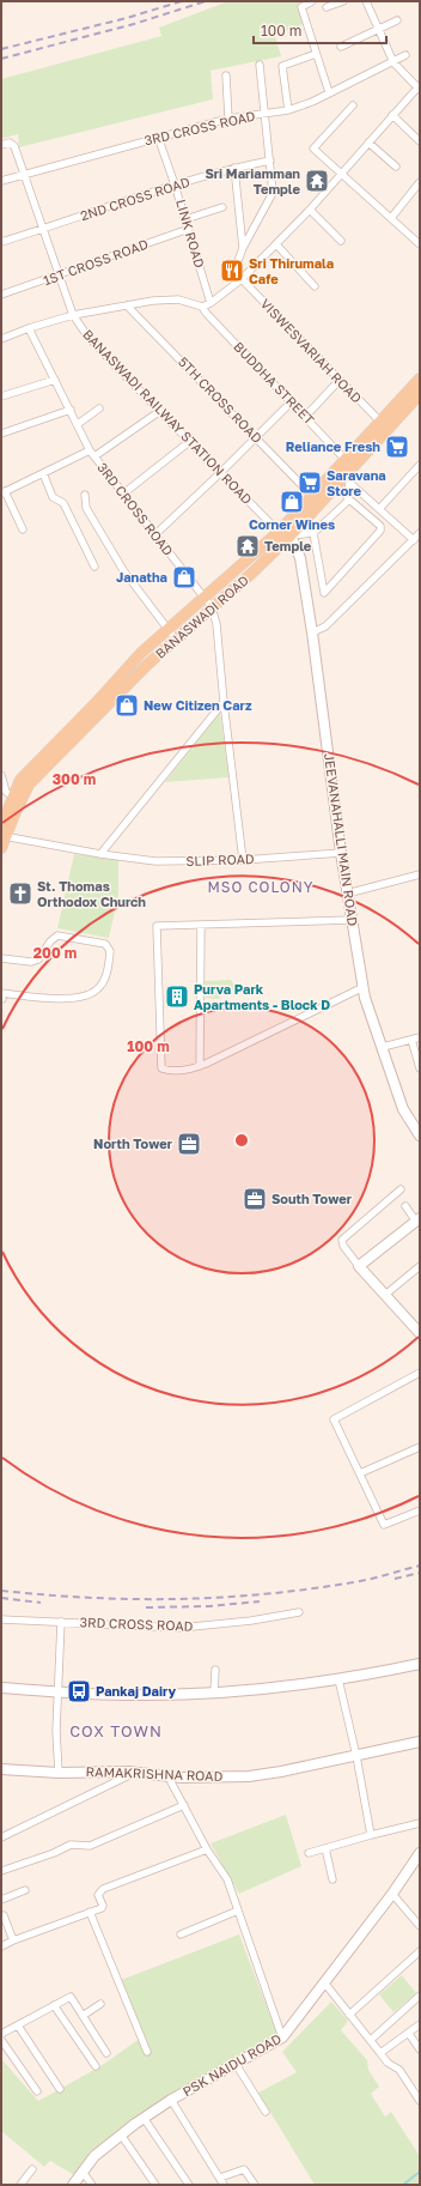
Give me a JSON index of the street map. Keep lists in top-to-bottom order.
{
  "streets": {
    "main road": ["BANASWADI ROAD"],
    "street": [
      "3RD CROSS ROAD",
      "2ND CROSS ROAD",
      "LINK ROAD",
      "1ST CROSS ROAD",
      "VISWESVARIAH ROAD",
      "BUDDHA STREET",
      "5TH CROSS ROAD",
      "BANASWADI RAILWAY STATION ROAD",
      "JEEVANAHALLI MAIN ROAD",
      "SLIP ROAD",
      "RAMAKRISHNA ROAD",
      "PSK NAIDU ROAD"
    ]
  },
  "crossings": [
    ["3RD CROSS ROAD", "LINK ROAD"],
    ["3RD CROSS ROAD", "BANASWADI RAILWAY STATION ROAD"],
    ["3RD CROSS ROAD", "BANASWADI ROAD"],
    ["2ND CROSS ROAD", "LINK ROAD"],
    ["2ND CROSS ROAD", "BANASWADI RAILWAY STATION ROAD"],
    ["LINK ROAD", "1ST CROSS ROAD"],
    ["1ST CROSS ROAD", "BANASWADI RAILWAY STATION ROAD"],
    ["VISWESVARIAH ROAD", "BANASWADI ROAD"],
    ["BUDDHA STREET", "BANASWADI ROAD"],
    ["5TH CROSS ROAD", "BANASWADI ROAD"],
    ["BANASWADI RAILWAY STATION ROAD", "BANASWADI ROAD"],
    ["BANASWADI ROAD", "JEEVANAHALLI MAIN ROAD"],
    ["BANASWADI ROAD", "SLIP ROAD"],
    ["JEEVANAHALLI MAIN ROAD", "SLIP ROAD"]
  ],
  "districts": ["MSO COLONY", "COX TOWN"],
  "places": {
    "temple": ["Sri Mariamman Temple", "Temple"],
    "restaurant": ["Sri Thirumala Cafe"],
    "supermarket": ["Reliance Fresh", "Saravana Store"],
    "shop": ["Corner Wines", "Janatha", "New Citizen Carz"],
    "church": ["St. Thomas Orthodox Church"],
    "building": ["Purva Park Apartments - Block D"],
    "office": ["North Tower", "South Tower"],
    "bus stop": ["Pankaj Dairy"]
  },
  "scale_bar": "100 m",
  "rings": ["300 m", "200 m", "100 m"]
}
